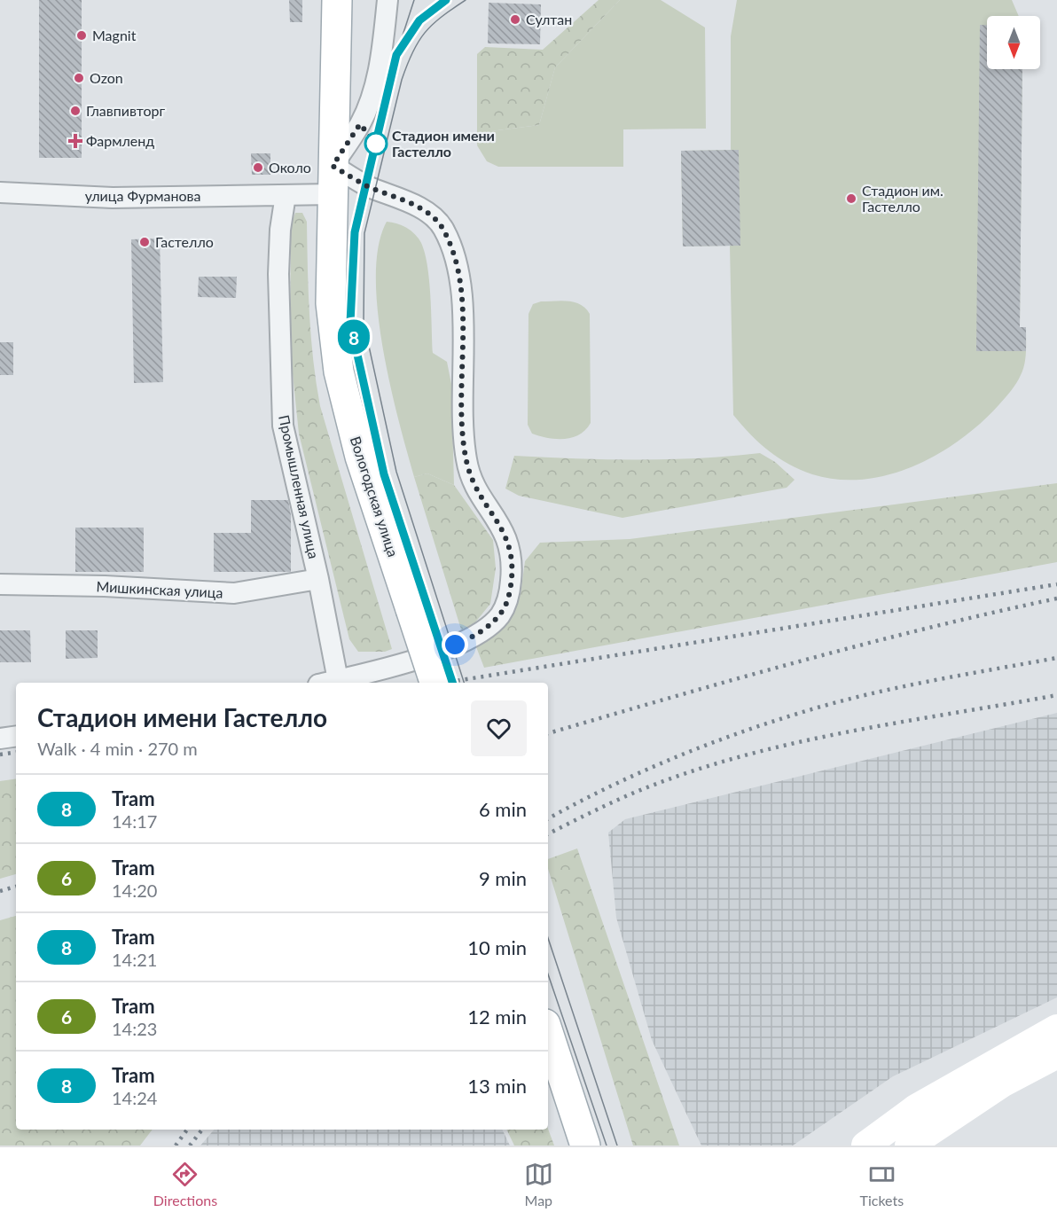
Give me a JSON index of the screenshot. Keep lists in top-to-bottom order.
{
  "streets": {
    "main road": ["Вологодская улица"],
    "street": ["улица Фурманова", "Промышленная улица", "Мишкинская улица"]
  },
  "crossings": [
    ["улица Фурманова", "Промышленная улица"],
    ["улица Фурманова", "Вологодская улица"],
    ["Промышленная улица", "Мишкинская улица"]
  ],
  "places": {
    "other": [
      "Султан",
      "Magnit",
      "Ozon",
      "Главпивторг",
      "Стадион имени Гастелло",
      "Около",
      "Стадион им. Гастелло",
      "Гастелло"
    ],
    "health": ["Фармленд"]
  },
  "lines": ["tram line 8"],
  "north": "bottom",
  "page": {
    "on_map": "8",
    "heading": ["Стадион имени Гастелло", "Walk · 4 min · 270 m"],
    "list": [
      {
        "mark": "8",
        "name": "Tram",
        "note": "14:17",
        "value": "6 min"
      },
      {
        "mark": "6",
        "name": "Tram",
        "note": "14:20",
        "value": "9 min"
      },
      {
        "mark": "8",
        "name": "Tram",
        "note": "14:21",
        "value": "10 min"
      },
      {
        "mark": "6",
        "name": "Tram",
        "note": "14:23",
        "value": "12 min"
      },
      {
        "mark": "8",
        "name": "Tram",
        "note": "14:24",
        "value": "13 min"
      }
    ],
    "tabs": ["Directions", "Map", "Tickets"]
  }
}
